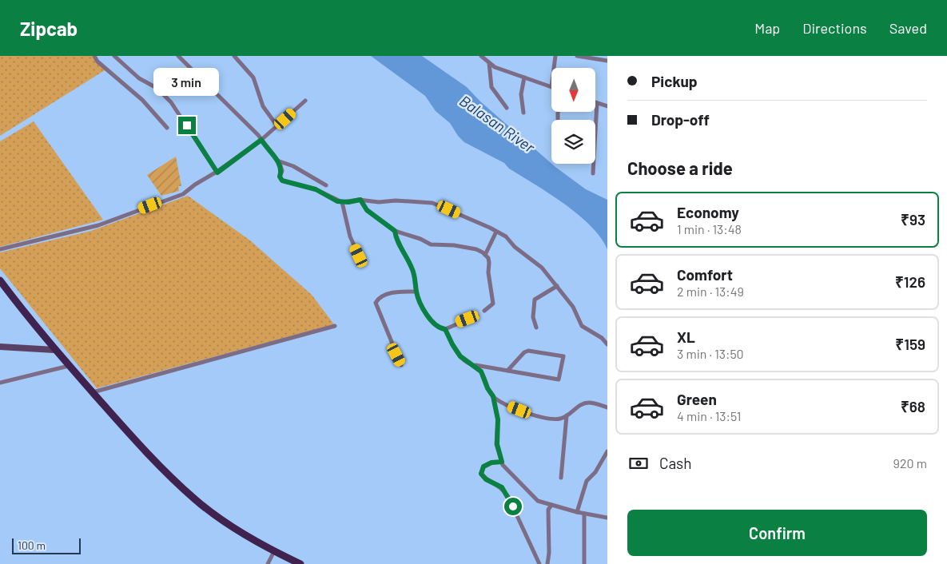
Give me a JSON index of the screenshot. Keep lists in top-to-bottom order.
{
  "water": ["Balasan River"],
  "scale_bar": "100 m",
  "north": "bottom",
  "page": {
    "header": "Zipcab",
    "nav": ["Map", "Directions", "Saved"],
    "banner": ["Pickup", "Drop-off"],
    "bubble": "3 min",
    "heading": "Choose a ride",
    "list": [
      {
        "name": "Economy",
        "note": "1 min · 13:48",
        "value": "₹93"
      },
      {
        "name": "Comfort",
        "note": "2 min · 13:49",
        "value": "₹126"
      },
      {
        "name": "XL",
        "note": "3 min · 13:50",
        "value": "₹159"
      },
      {
        "name": "Green",
        "note": "4 min · 13:51",
        "value": "₹68"
      }
    ],
    "pay": ["Cash", "920 m"],
    "buttons": "Confirm",
    "scale": "100 m"
  }
}
